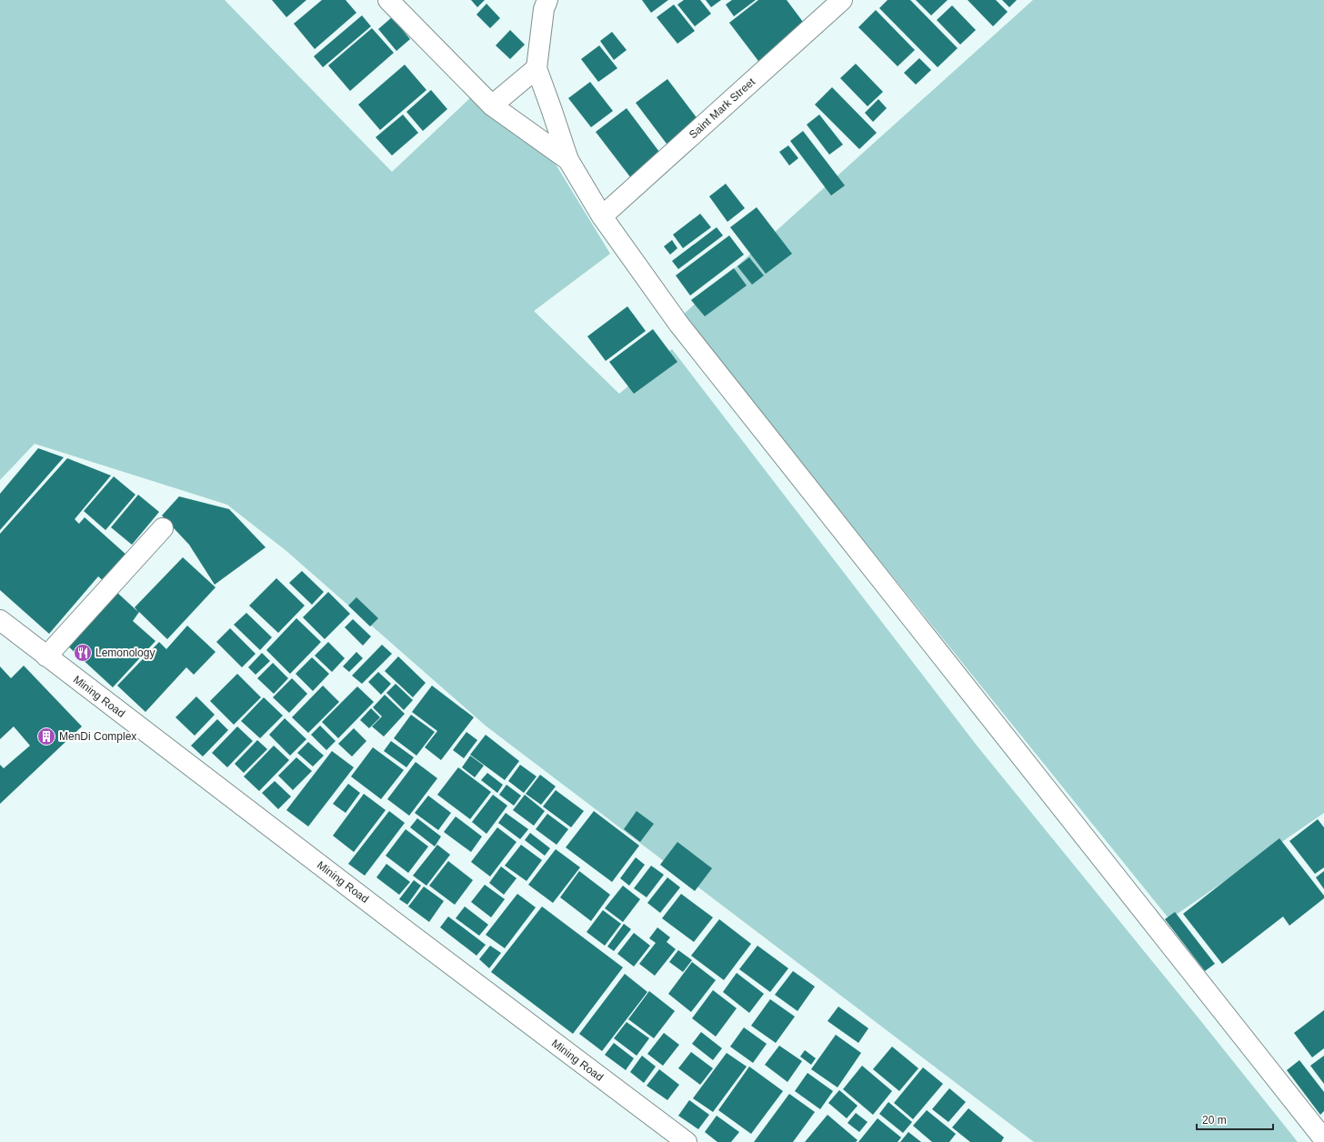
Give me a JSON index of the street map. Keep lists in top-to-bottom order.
{
  "streets": {
    "street": ["Saint Mark Street", "Mining Road"]
  },
  "places": {
    "restaurant": ["Lemonology"],
    "building": ["MenDi Complex"]
  },
  "scale_bar": "20 m"
}
